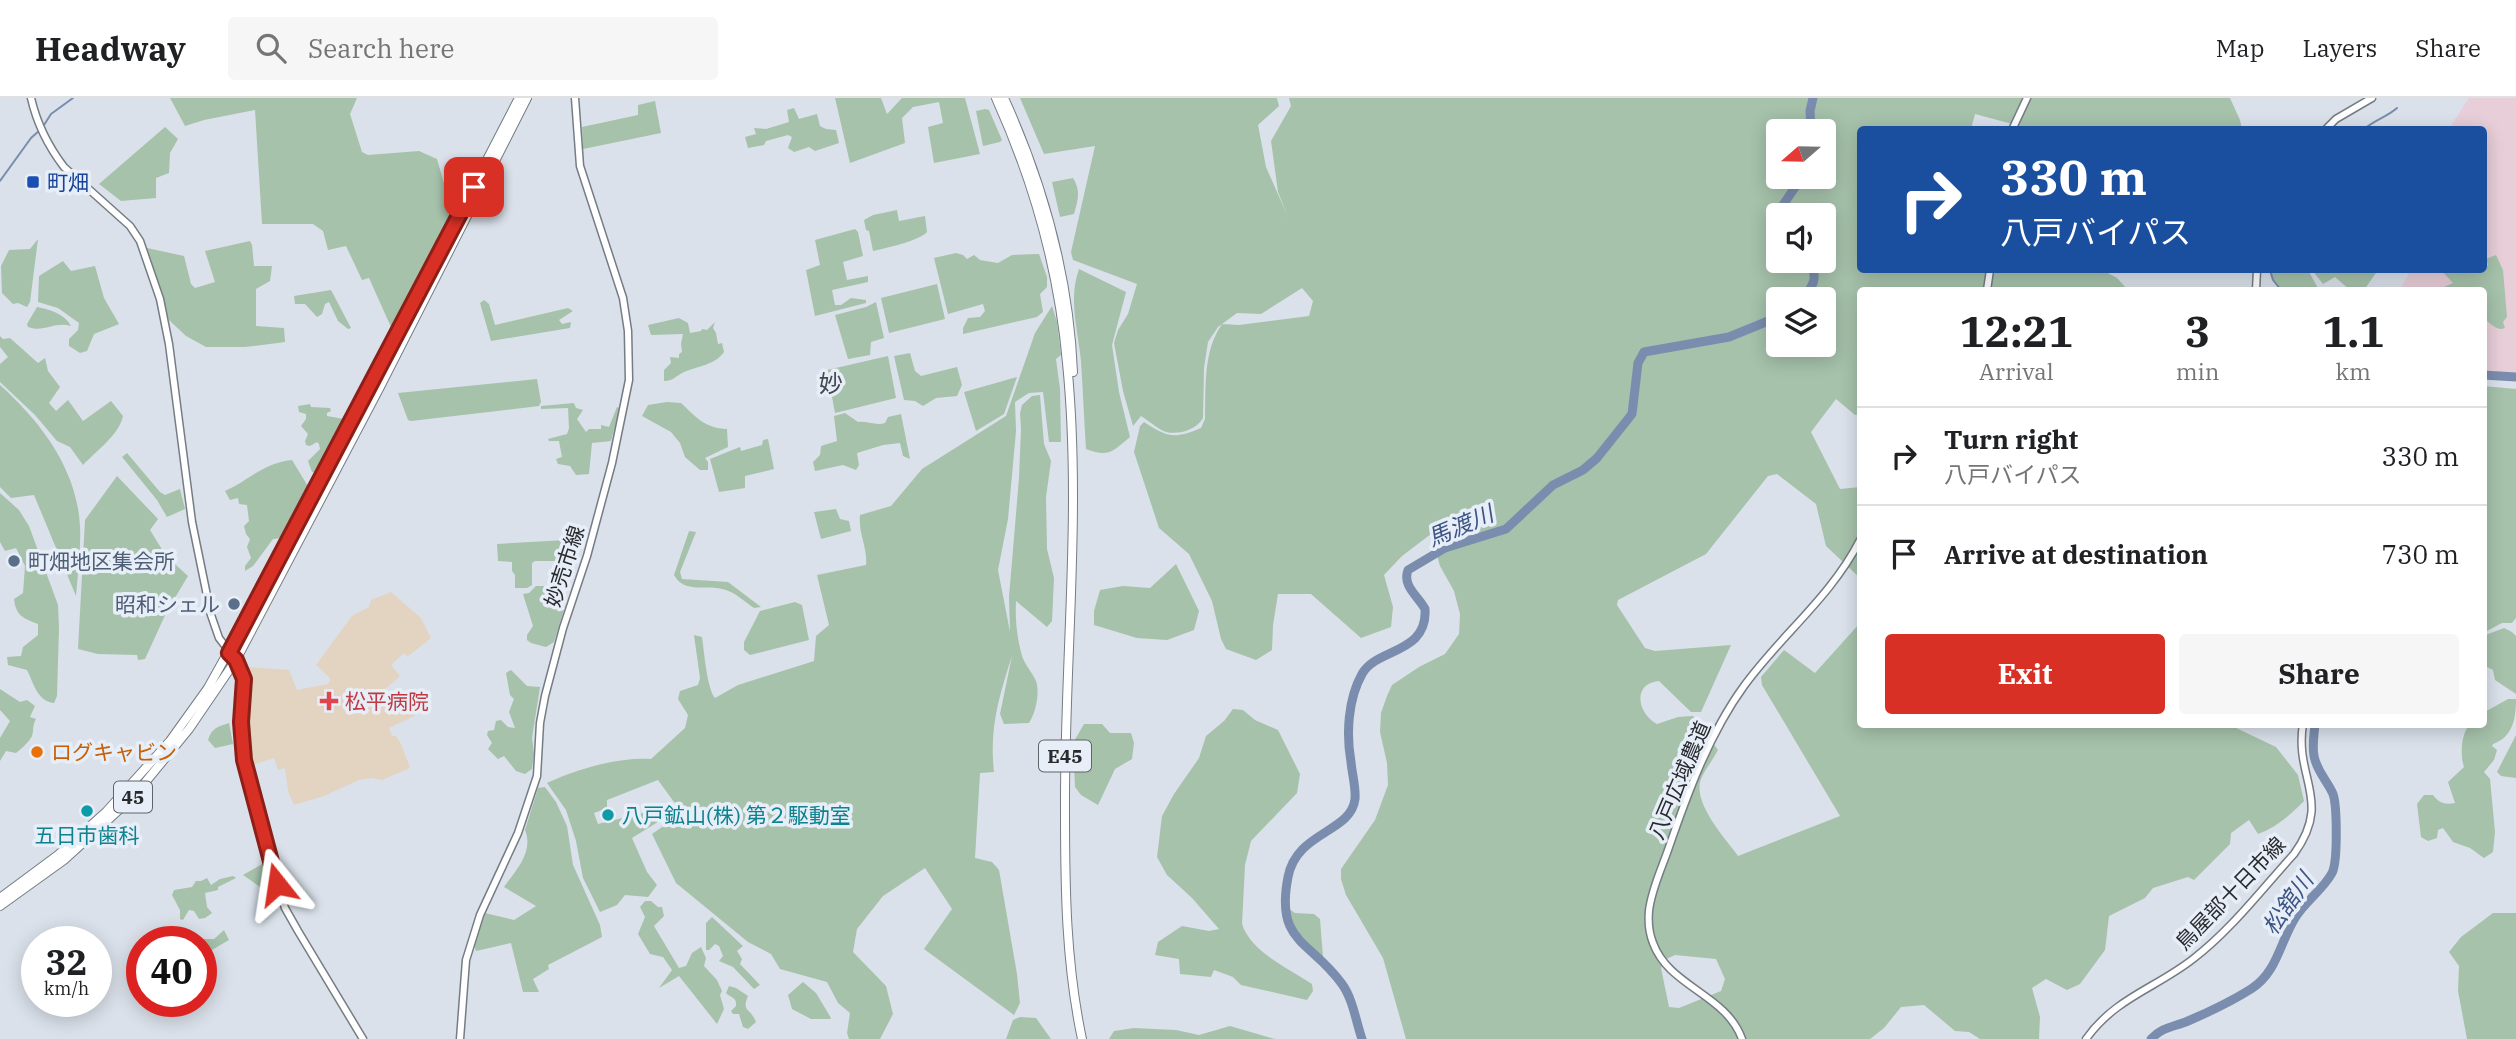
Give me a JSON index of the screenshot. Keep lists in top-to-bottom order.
{
  "streets": {
    "highway": ["E45", "45"],
    "street": ["妙売市線", "八戸広域農道", "鳥屋部十日市線"]
  },
  "districts": ["妙"],
  "water": ["馬渡川", "松舘川"],
  "places": {
    "transit": ["町畑"],
    "other": [
      "町畑地区集会所",
      "昭和シェル",
      "ログキャビン",
      "五日市歯科",
      "八戸鉱山(株) 第２駆動室"
    ],
    "health": ["松平病院"]
  },
  "north": "left",
  "page": {
    "header": "Headway",
    "search": "Search here",
    "nav": ["Map", "Layers", "Share"],
    "turn": ["330 m", "八戸バイパス"],
    "eta": [
      "12:21",
      "Arrival",
      "3",
      "min",
      "1.1",
      "km"
    ],
    "list": [
      {
        "name": "Turn right",
        "note": "八戸バイパス",
        "value": "330 m"
      },
      {
        "name": "Arrive at destination",
        "value": "730 m"
      }
    ],
    "buttons": ["Exit", "Share"],
    "speed": "32 km/h",
    "limit": "40"
  }
}
